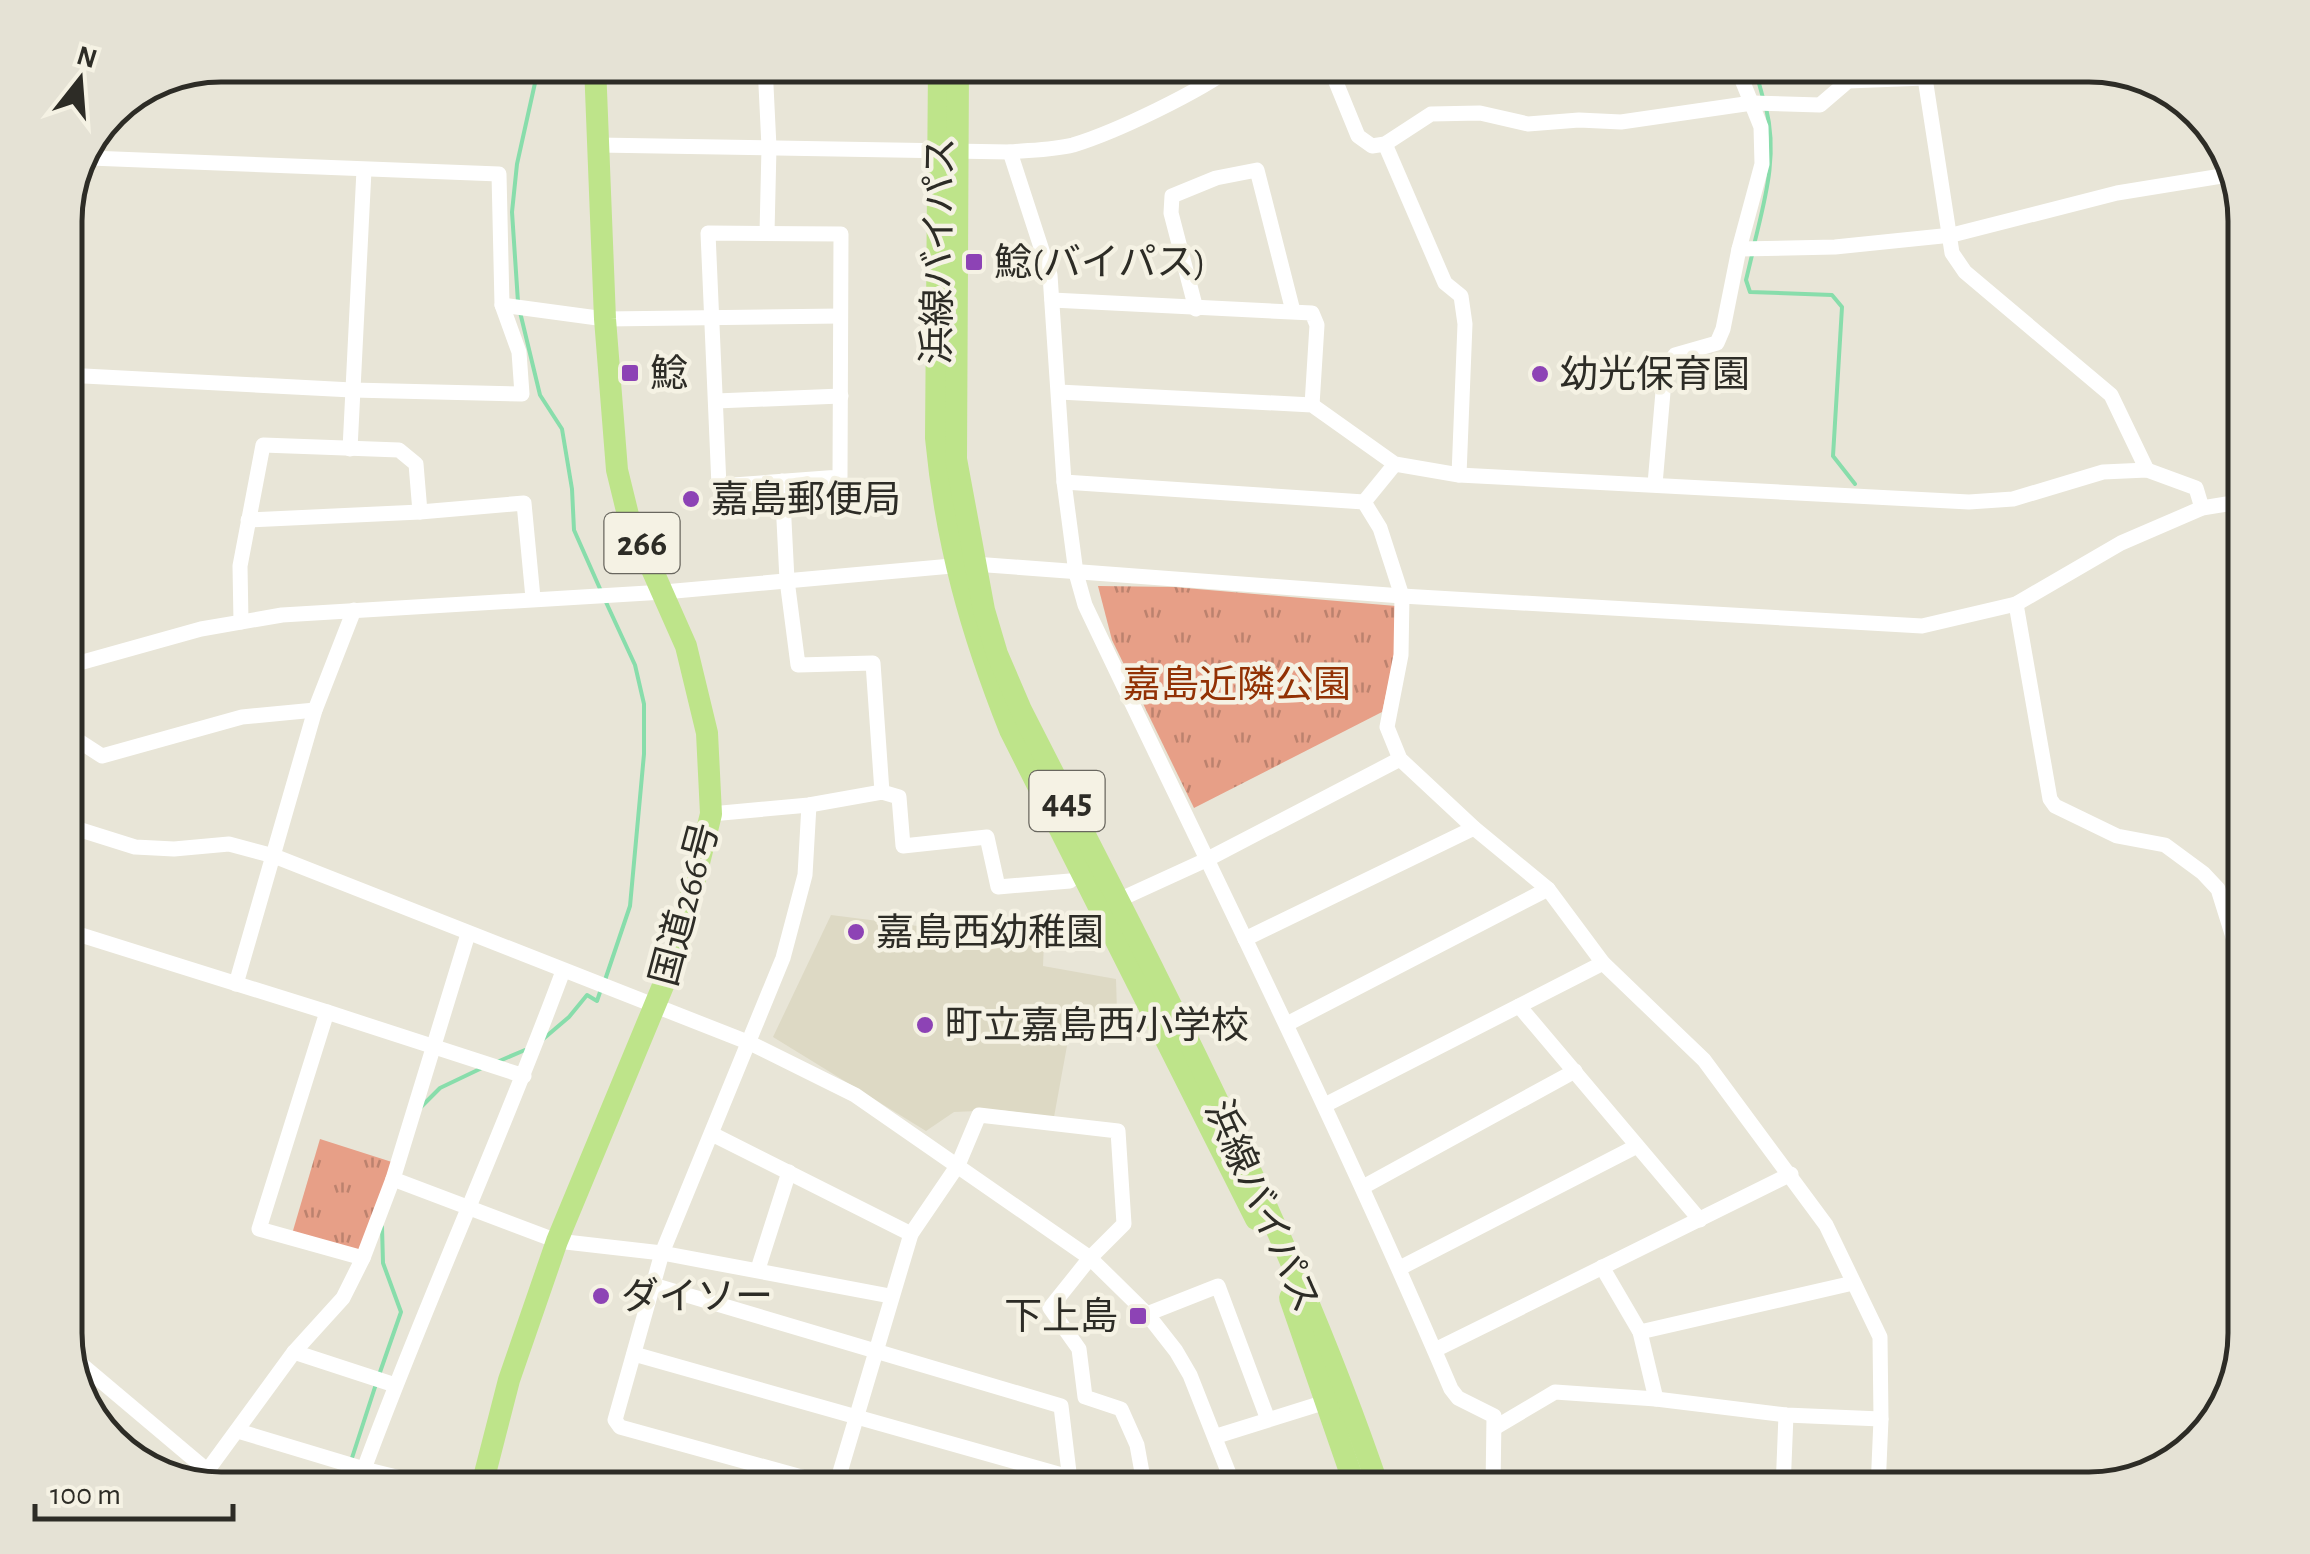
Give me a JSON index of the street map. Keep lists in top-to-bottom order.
{
  "streets": {
    "highway": [
      "浜線バイパス",
      "266",
      "445",
      "国道266号"
    ]
  },
  "parks": ["嘉島近隣公園"],
  "places": {
    "transit": ["鯰(バイパス)", "鯰", "下上島"],
    "other": [
      "幼光保育園",
      "嘉島郵便局",
      "嘉島西幼稚園",
      "町立嘉島西小学校",
      "ダイソー"
    ]
  },
  "scale_bar": "100 m",
  "north": "top"
}
